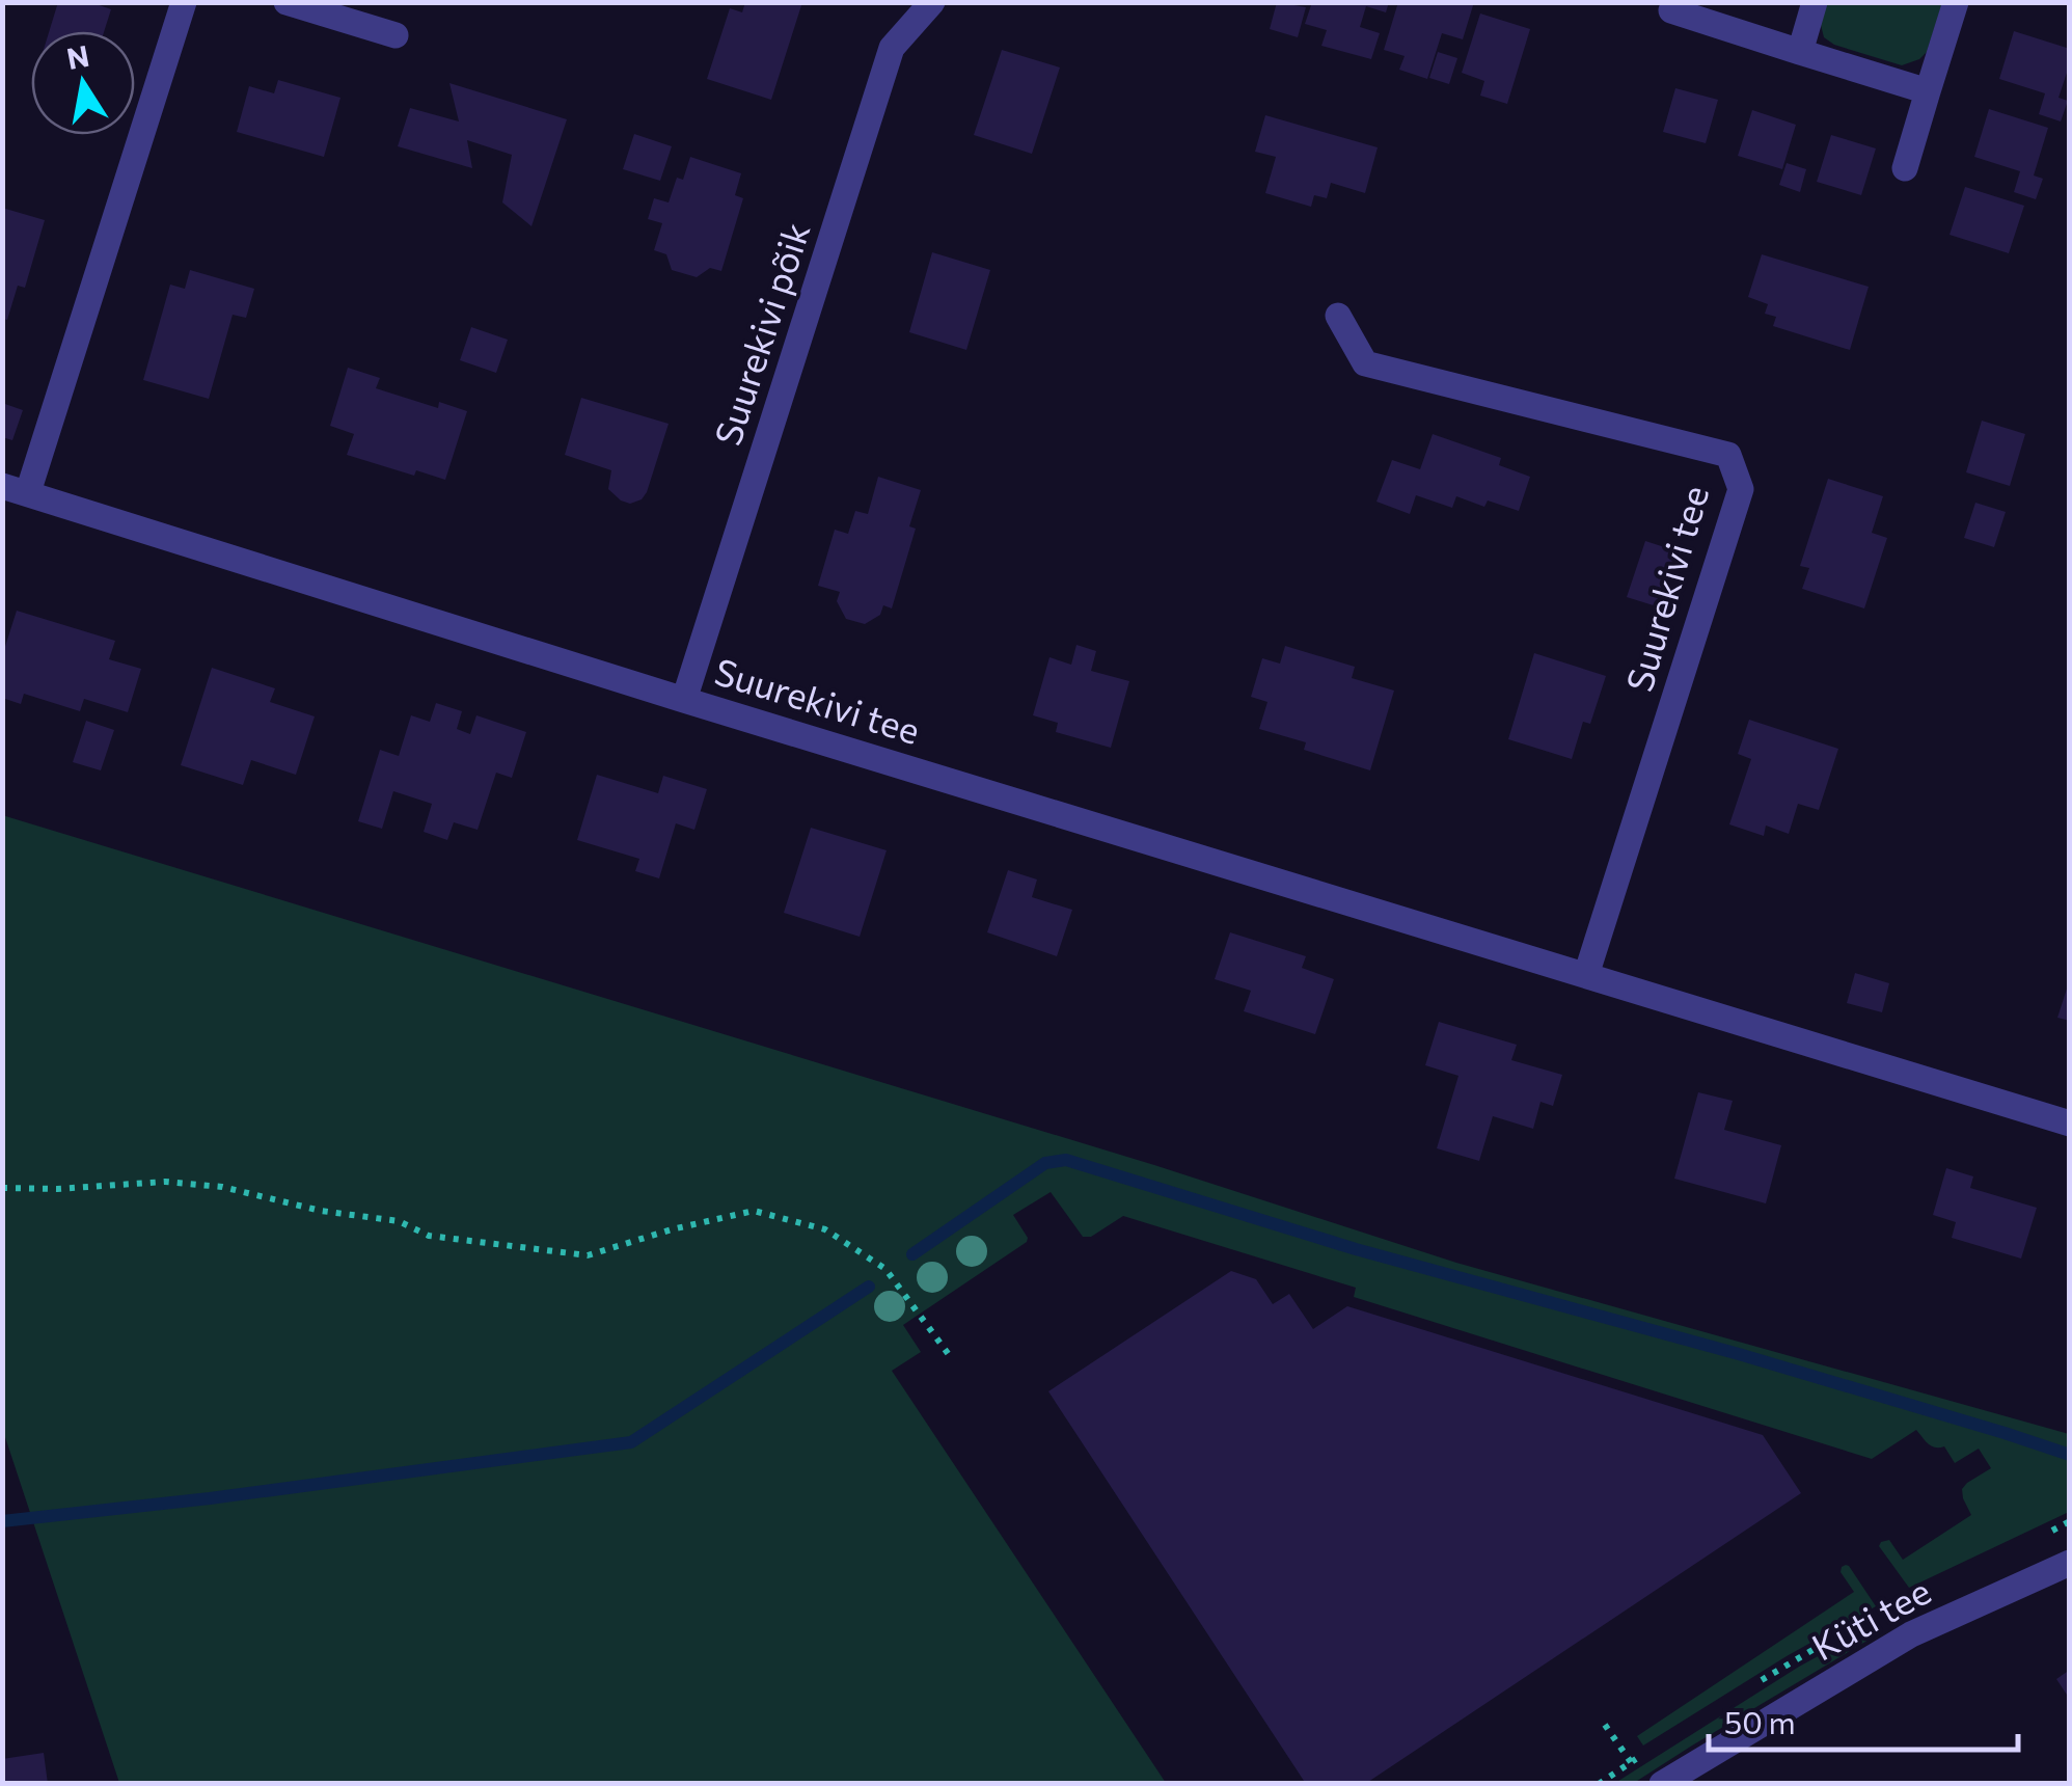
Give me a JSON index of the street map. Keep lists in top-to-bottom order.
{
  "streets": {
    "street": ["Suurekivi põik", "Suurekivi tee", "Küti tee"]
  },
  "crossings": [
    ["Suurekivi põik", "Suurekivi tee"]
  ],
  "scale_bar": "50 m",
  "north": "top"
}
